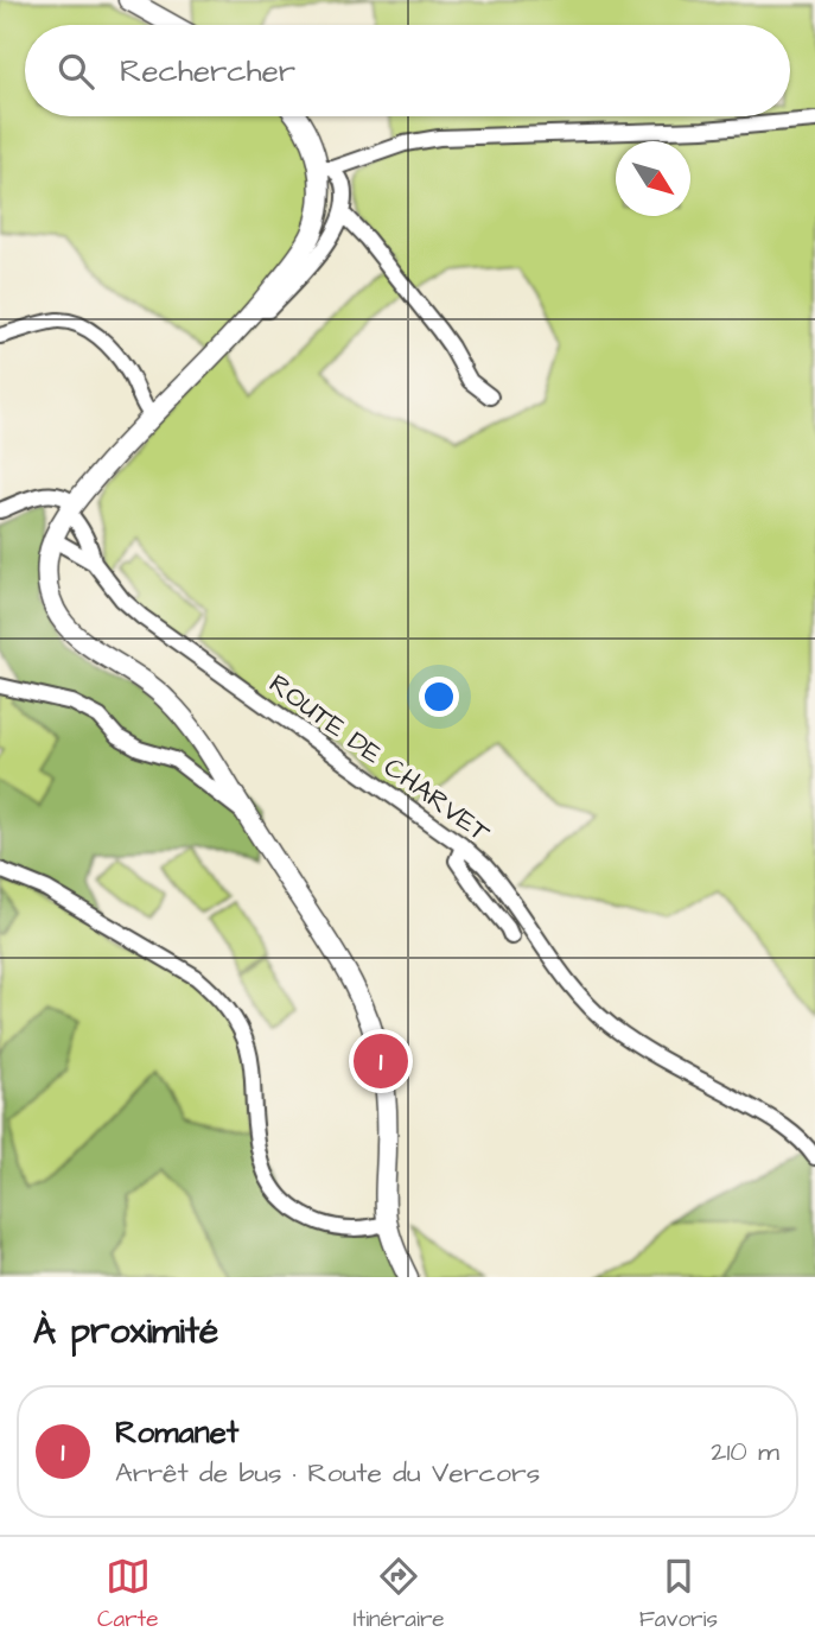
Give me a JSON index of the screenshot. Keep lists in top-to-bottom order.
{
  "streets": {
    "street": ["ROUTE DE CHARVET"]
  },
  "north": "bottom right",
  "page": {
    "search": "Rechercher",
    "pins": "1",
    "heading": "À proximité",
    "list": [
      {
        "mark": "1",
        "name": "Romanet",
        "note": "Arrêt de bus · Route du Vercors",
        "value": "210 m"
      }
    ],
    "nav": ["Carte", "Itinéraire", "Favoris"]
  }
}
